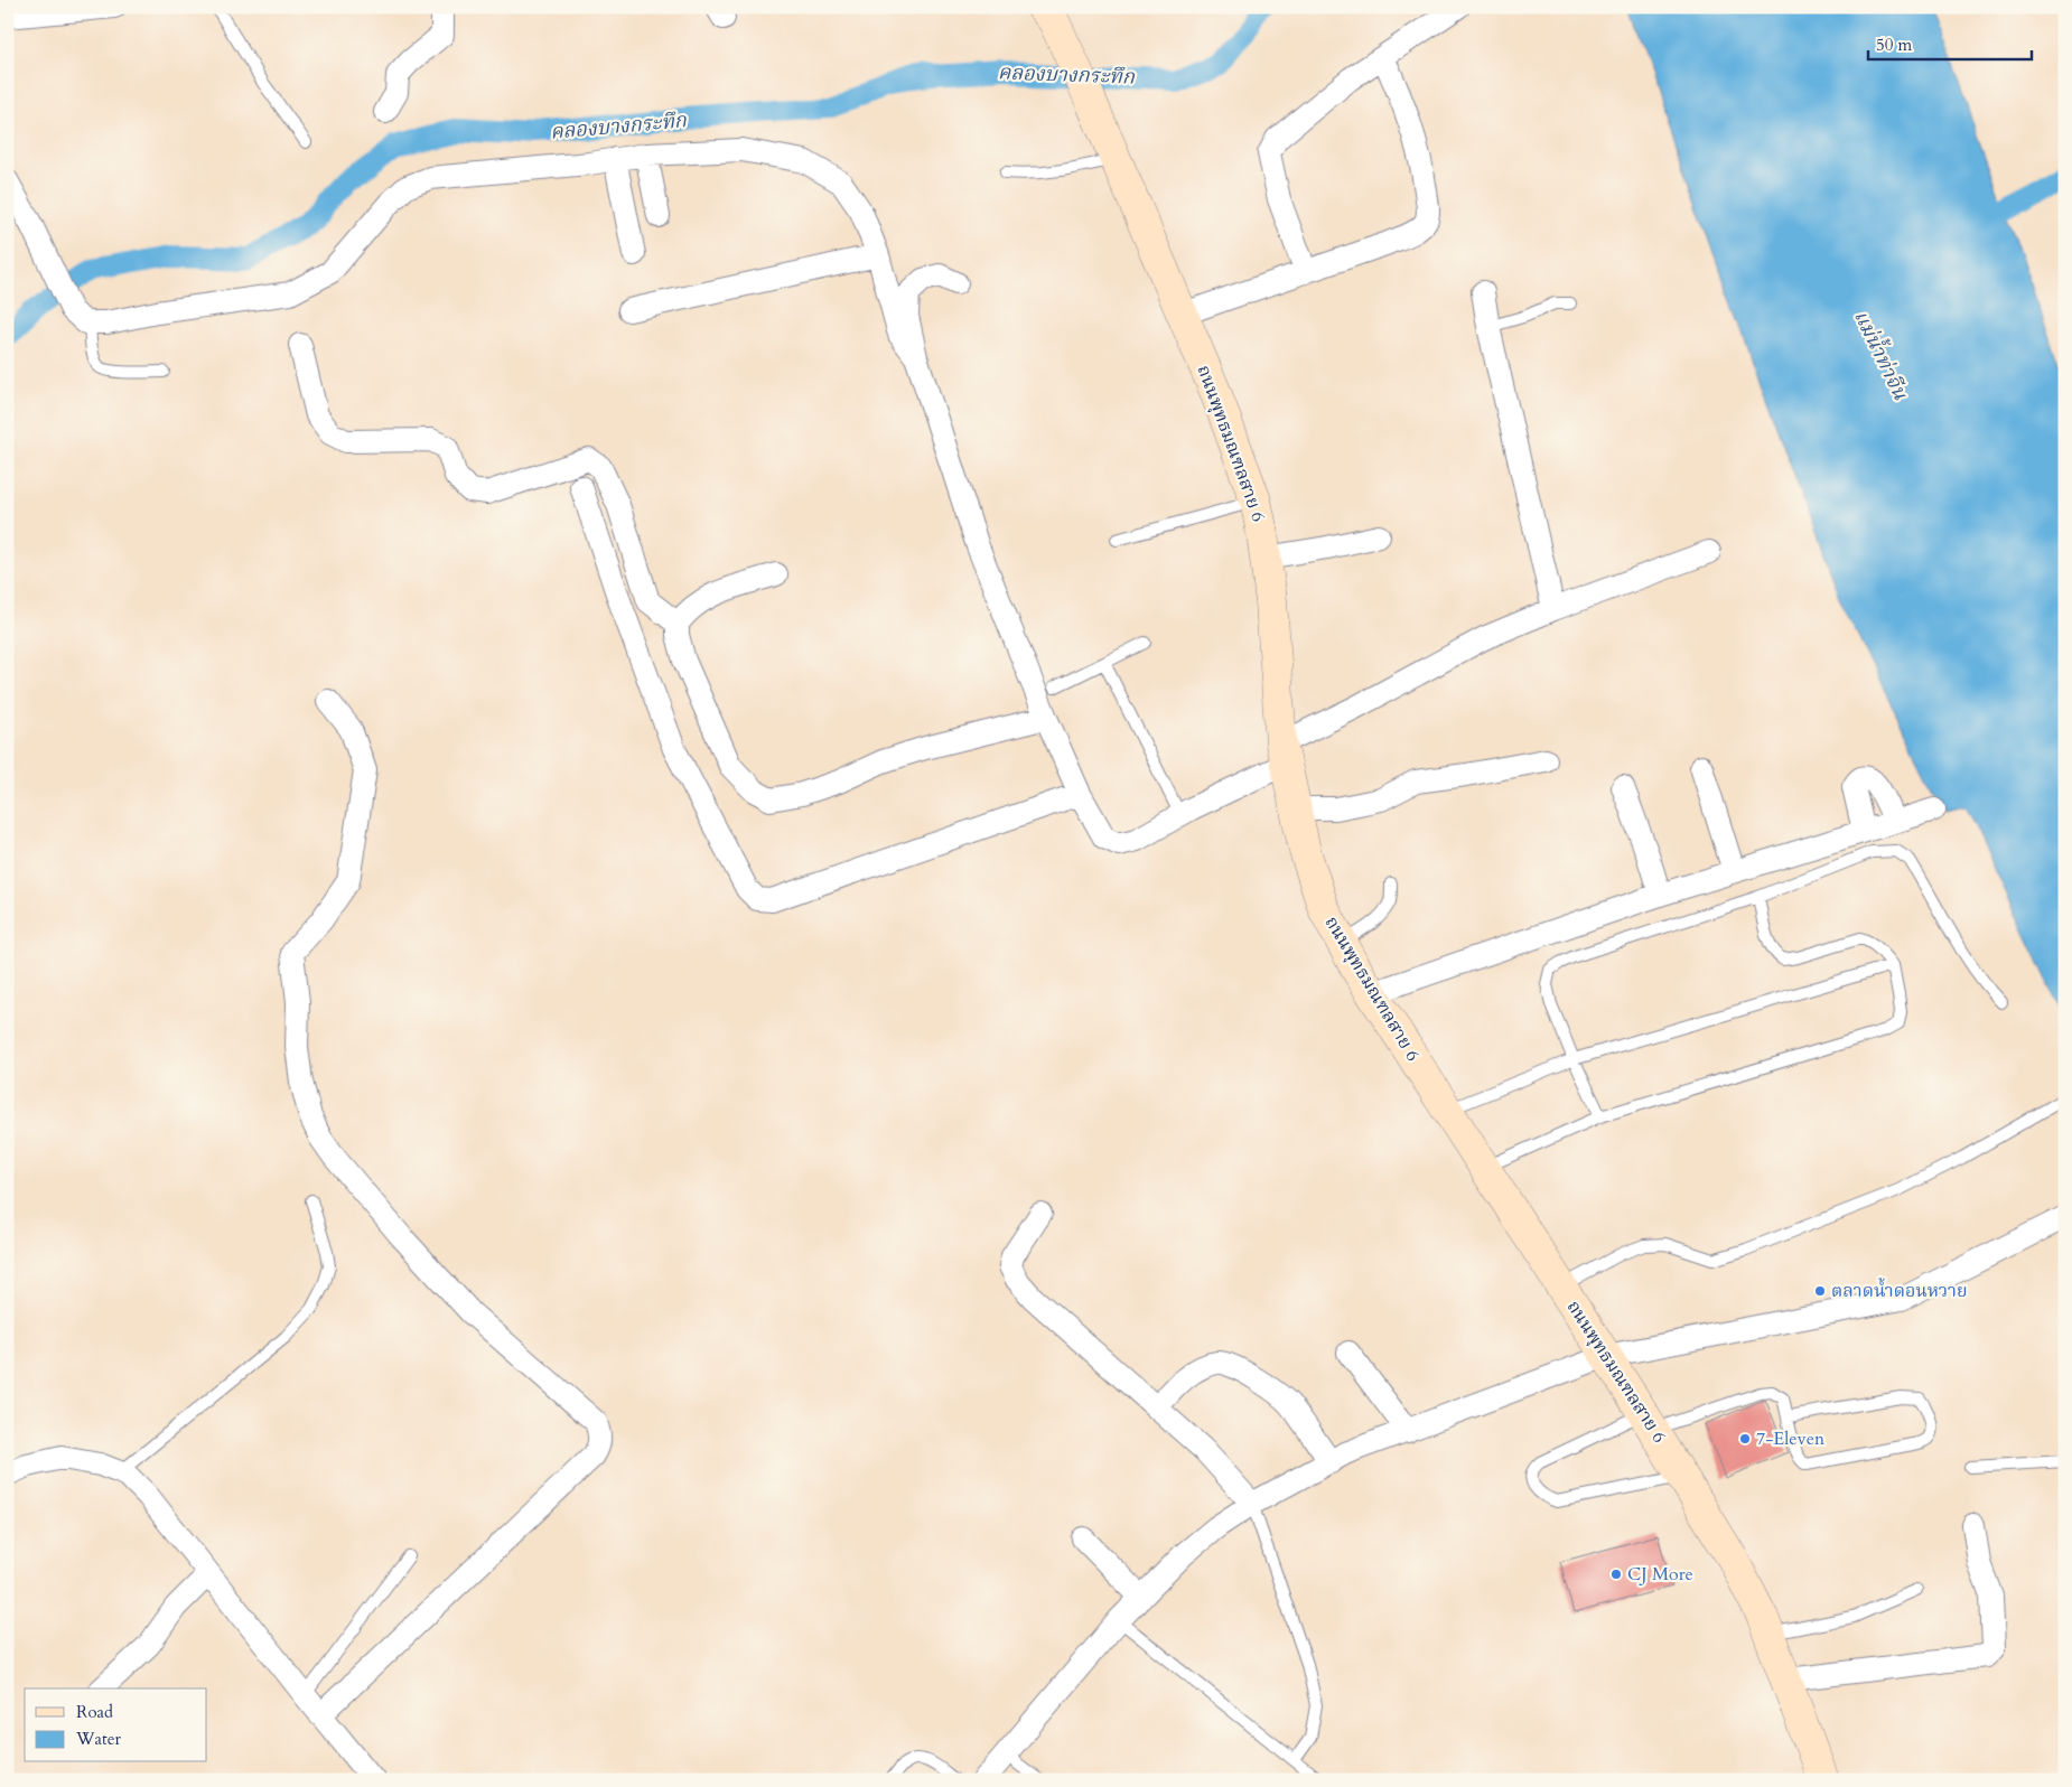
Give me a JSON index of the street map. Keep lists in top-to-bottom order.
{
  "streets": {
    "main road": ["ถนนพุทธมณฑลสาย 6"]
  },
  "water": ["คลองบางกระทึก", "แม่น้ำท่าจีน"],
  "places": ["ตลาดน้ำดอนหวาย", "7-Eleven", "CJ More"],
  "legend": ["Road", "Water"],
  "scale_bar": "50 m"
}
